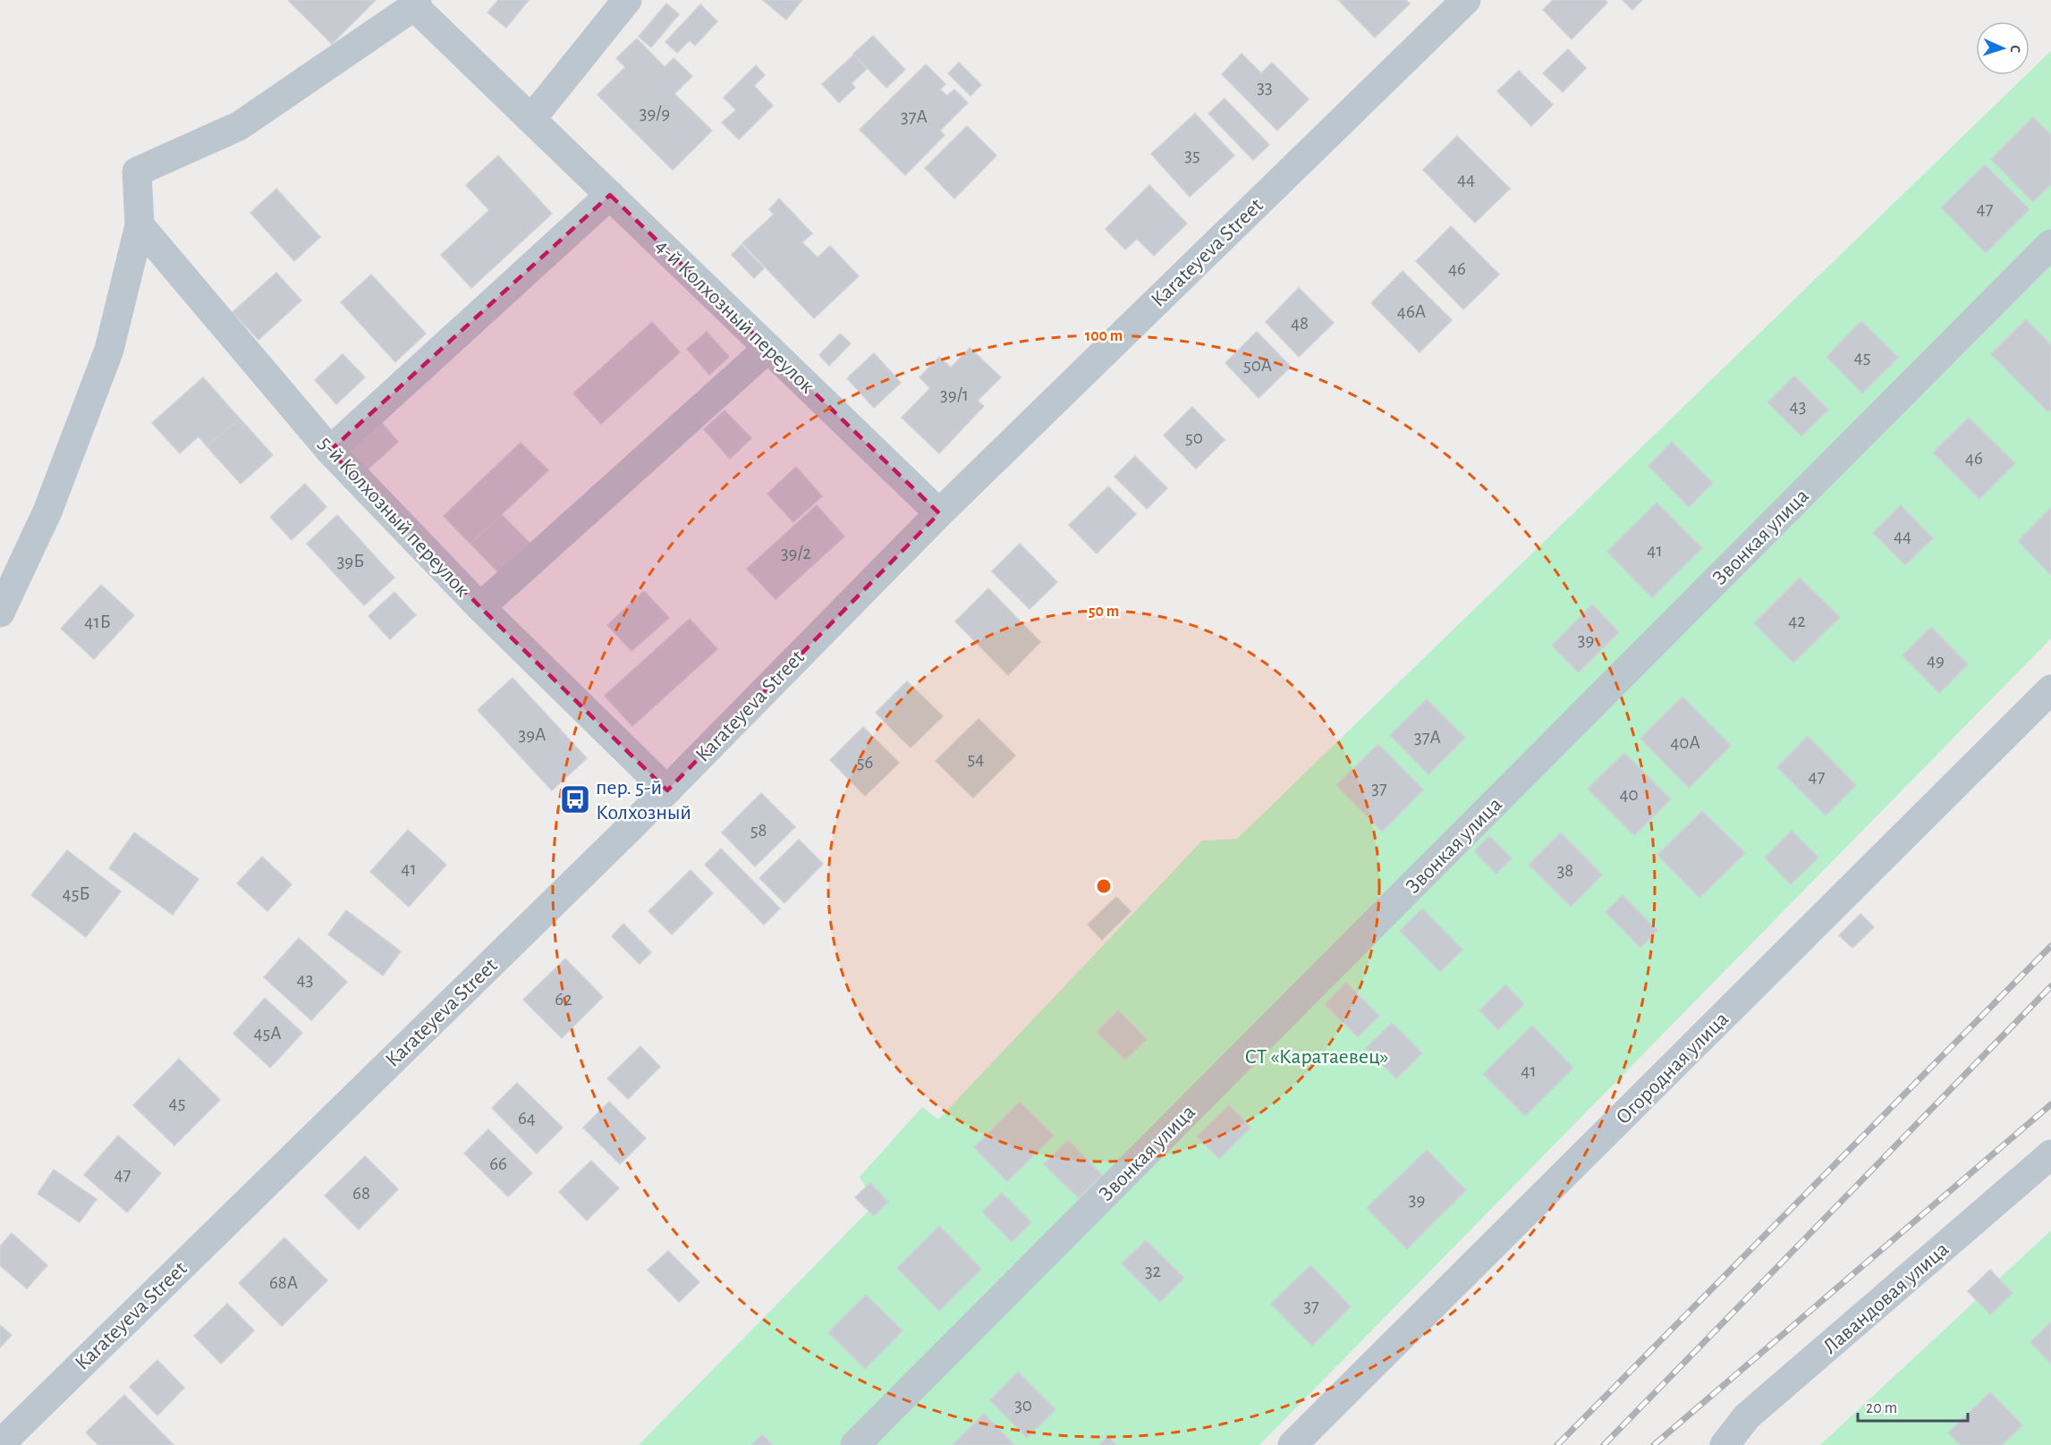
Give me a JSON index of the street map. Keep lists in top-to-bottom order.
{
  "streets": {
    "street": [
      "Karateyeva Street",
      "4-й Колхозный переулок",
      "5-й Колхозный переулок",
      "Звонкая улица",
      "Огородная улица",
      "Лавандовая улица"
    ]
  },
  "crossings": [
    ["Karateyeva Street", "4-й Колхозный переулок"],
    ["Karateyeva Street", "5-й Колхозный переулок"]
  ],
  "parks": ["СТ «Каратаевец»"],
  "places": {
    "bus stop": ["пер. 5-й Колхозный"]
  },
  "house_numbers": [
    "33",
    "39/9",
    "37А",
    "35",
    "44",
    "47",
    "46",
    "46А",
    "48",
    "45",
    "50А",
    "39/1",
    "43",
    "50",
    "46",
    "44",
    "41",
    "39/2",
    "39Б",
    "42",
    "41Б",
    "39",
    "49",
    "39А",
    "37А",
    "40А",
    "54",
    "56",
    "47",
    "37",
    "40",
    "58",
    "41",
    "38",
    "45Б",
    "43",
    "62",
    "45А",
    "41",
    "45",
    "64",
    "66",
    "47",
    "68",
    "39",
    "32",
    "68А",
    "37",
    "30"
  ],
  "scale_bar": "20 m",
  "north": "right",
  "rings": ["100 m", "50 m"]
}
